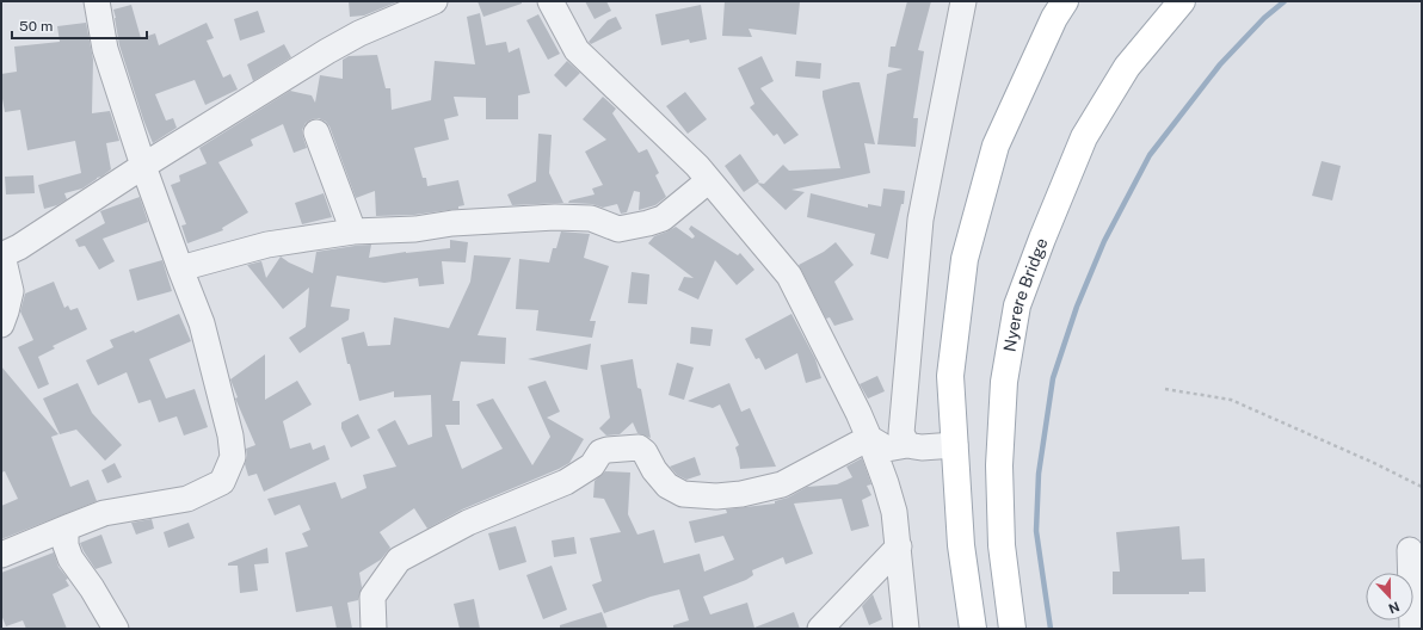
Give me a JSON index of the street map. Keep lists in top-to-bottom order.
{
  "streets": {
    "main road": ["Nyerere Bridge"]
  },
  "scale_bar": "50 m",
  "north": "bottom"
}
